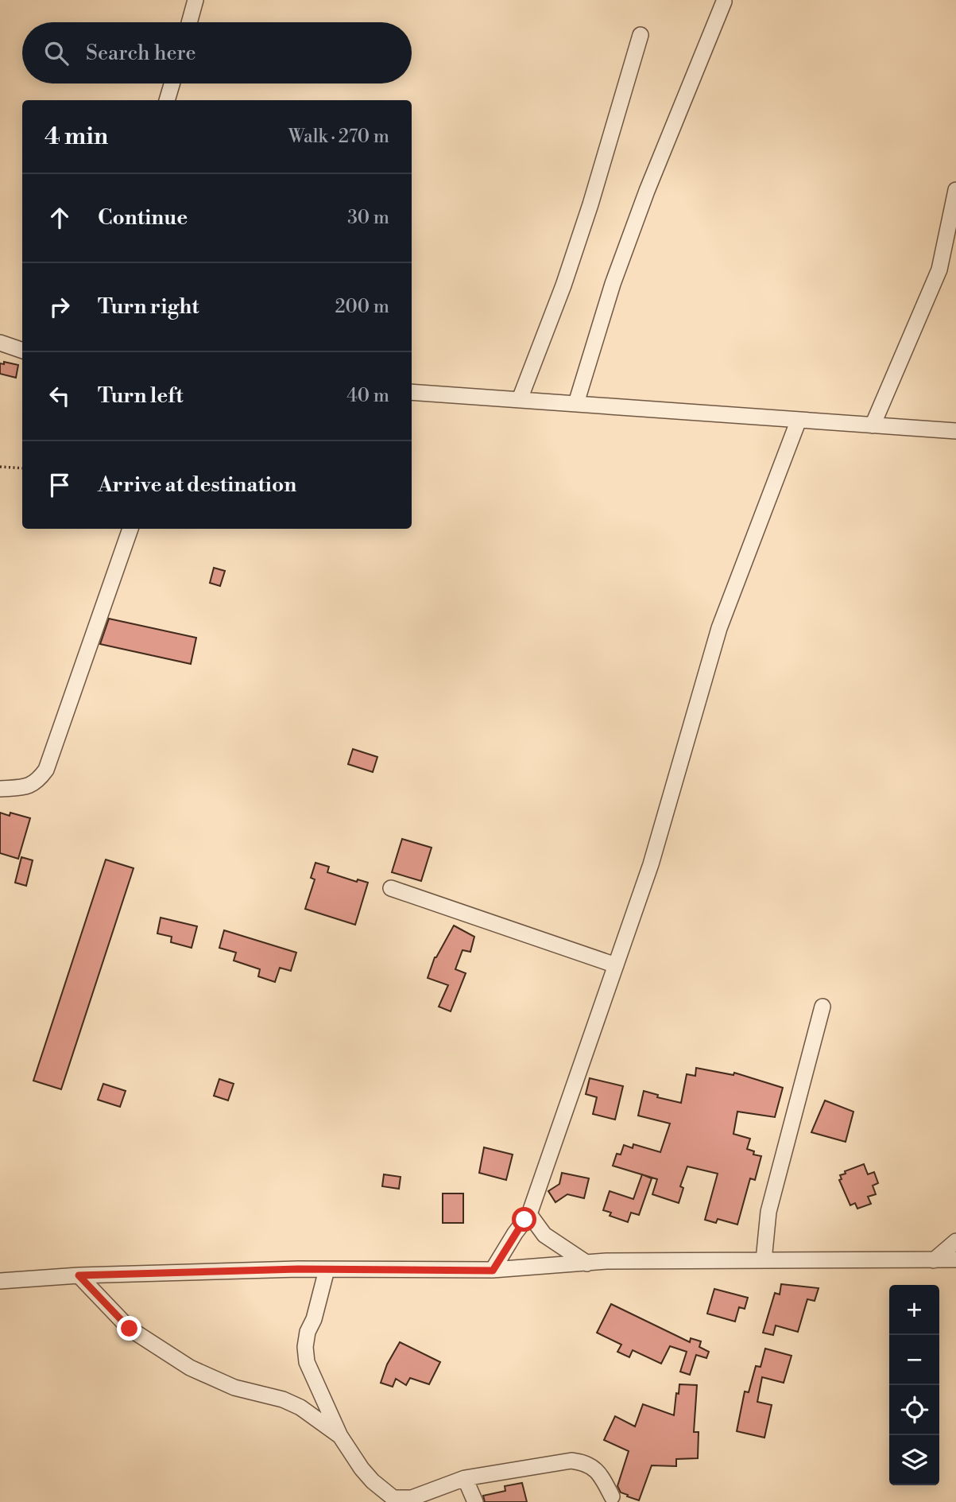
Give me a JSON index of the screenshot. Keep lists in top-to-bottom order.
{
  "page": {
    "search": "Search here",
    "heading": ["4 min", "Walk · 270 m"],
    "list": [
      ["Continue", "30 m"],
      ["Turn right", "200 m"],
      ["Turn left", "40 m"],
      "Arrive at destination"
    ],
    "map_buttons": ["+", "−"]
  }
}
